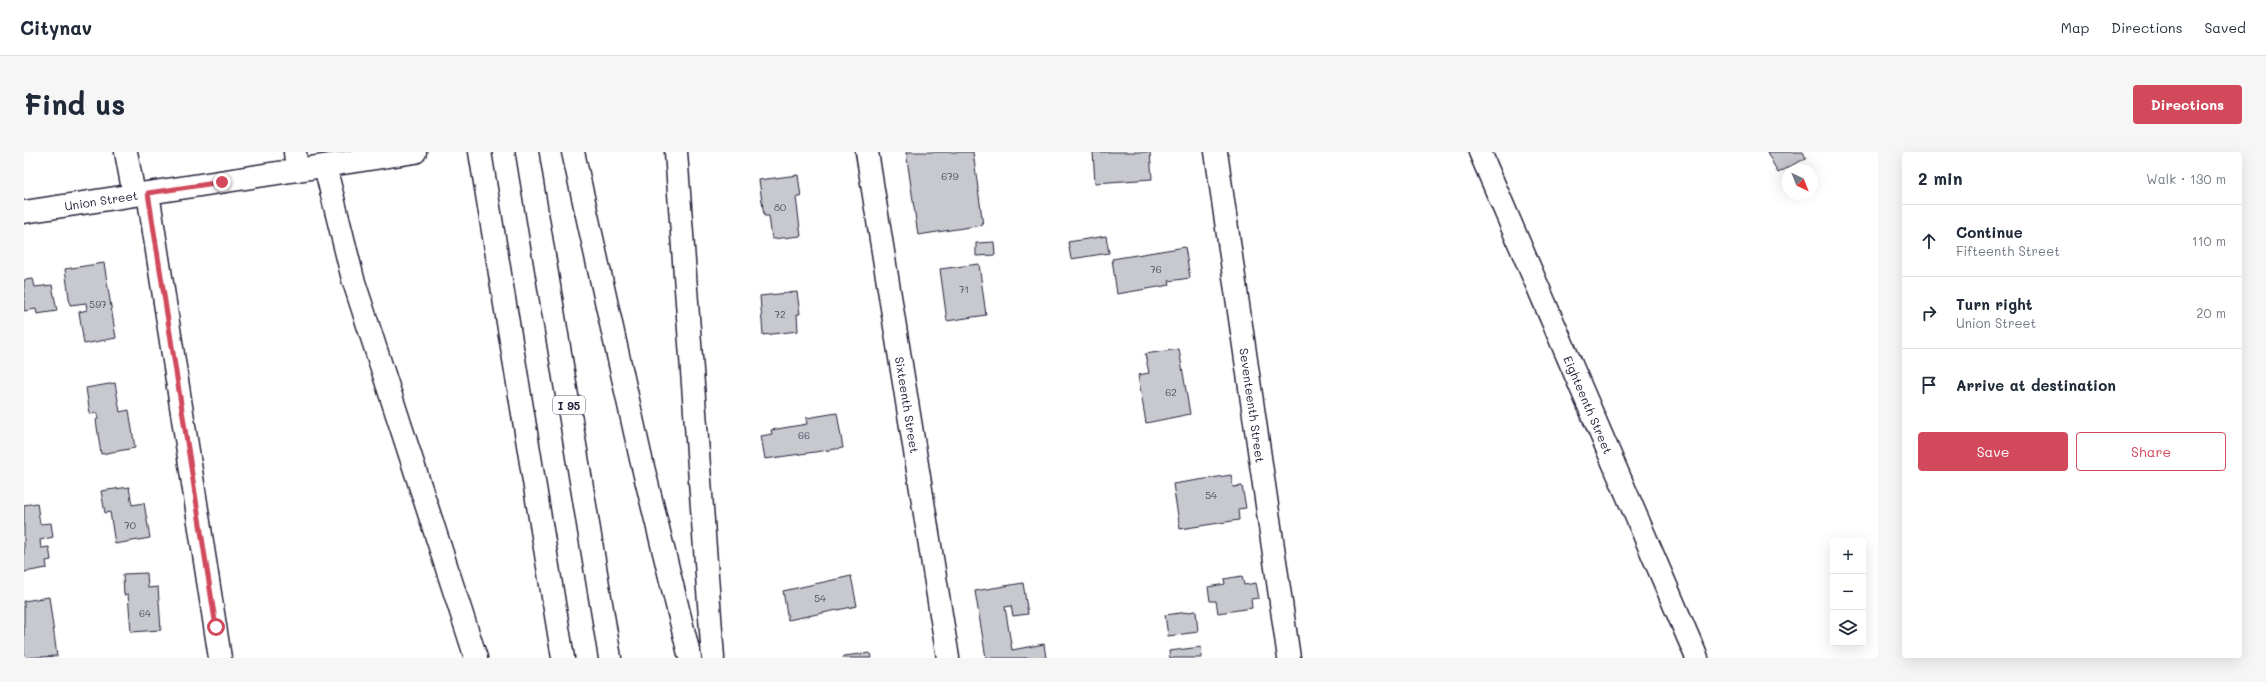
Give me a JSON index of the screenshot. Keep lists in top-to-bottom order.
{
  "streets": {
    "main road": [
      "Union Street",
      "I 95",
      "Sixteenth Street",
      "Seventeenth Street",
      "Eighteenth Street"
    ]
  },
  "house_numbers": [
    "679",
    "80",
    "76",
    "71",
    "597",
    "72",
    "62",
    "66",
    "54",
    "70",
    "54",
    "64"
  ],
  "north": "bottom right",
  "page": {
    "header": "Citynav",
    "nav": ["Map", "Directions", "Saved"],
    "buttons": [
      "Directions",
      ["Save", "Share"]
    ],
    "title": "Find us",
    "heading": ["2 min", "Walk · 130 m"],
    "list": [
      ["Continue", "Fifteenth Street", "110 m"],
      ["Turn right", "Union Street", "20 m"],
      "Arrive at destination"
    ],
    "map_buttons": ["+", "−"]
  }
}
